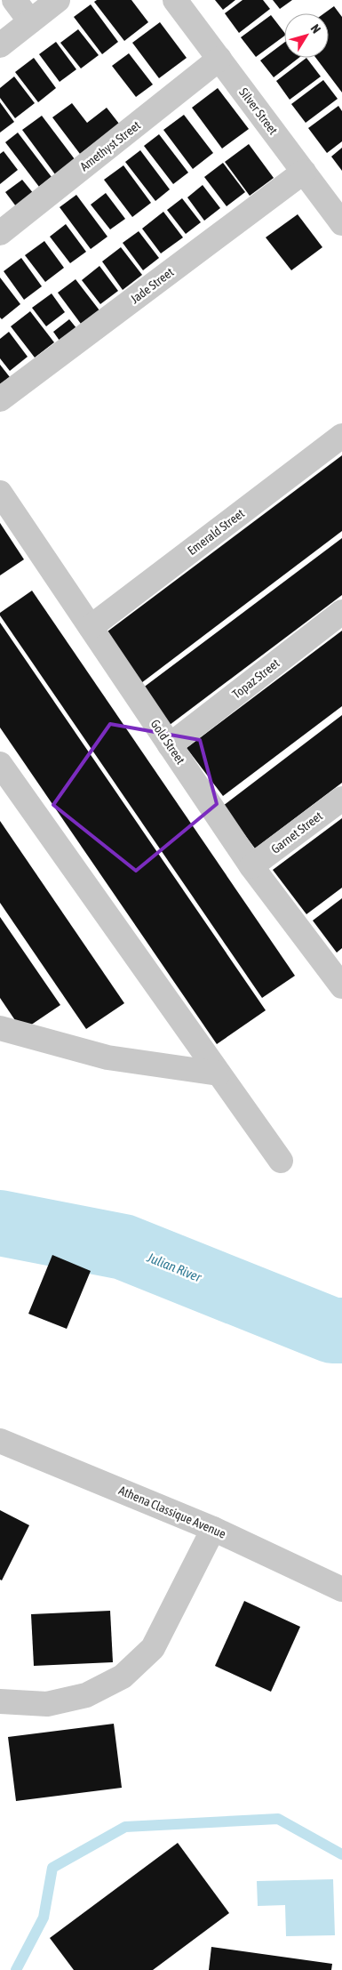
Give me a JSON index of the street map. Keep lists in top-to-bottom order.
{
  "streets": {
    "street": [
      "Silver Street",
      "Amethyst Street",
      "Jade Street",
      "Emerald Street",
      "Topaz Street",
      "Gold Street",
      "Garnet Street",
      "Athena Classique Avenue"
    ]
  },
  "crossings": [
    ["Silver Street", "Amethyst Street"],
    ["Silver Street", "Jade Street"],
    ["Emerald Street", "Gold Street"],
    ["Topaz Street", "Gold Street"],
    ["Gold Street", "Garnet Street"]
  ],
  "water": ["Julian River"],
  "north": "top right"
}
